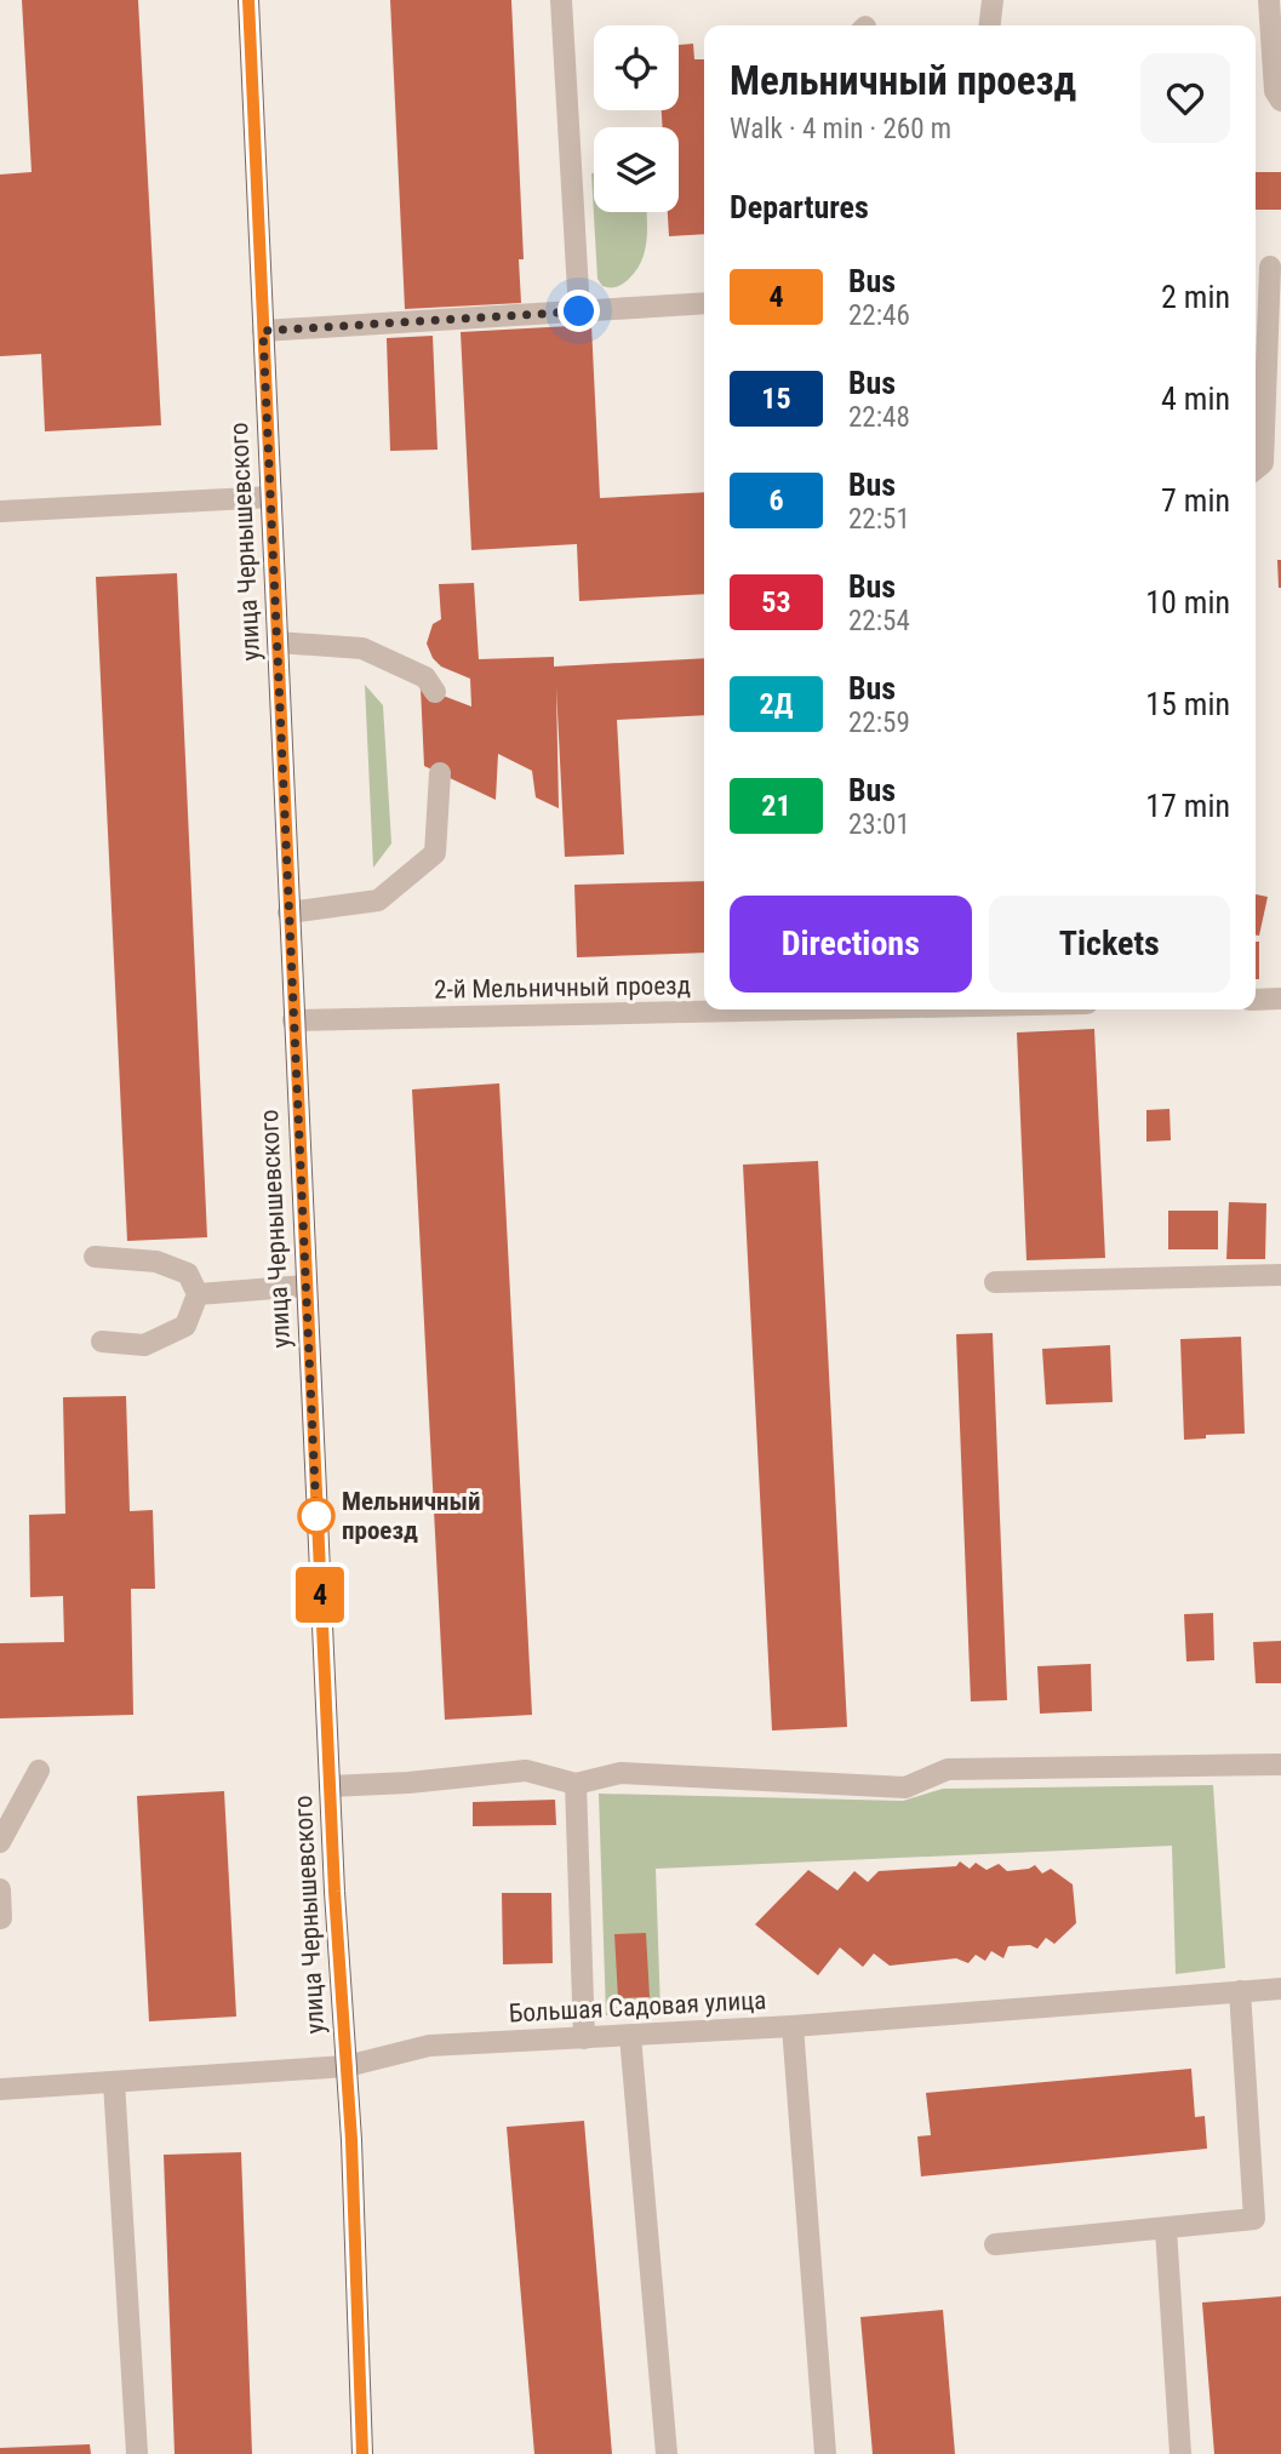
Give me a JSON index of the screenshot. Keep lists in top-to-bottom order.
{
  "streets": {
    "main road": ["улица Чернышевского"],
    "street": ["2-й Мельничный проезд", "Большая Садовая улица"]
  },
  "crossings": [
    ["улица Чернышевского", "2-й Мельничный проезд"],
    ["улица Чернышевского", "Большая Садовая улица"]
  ],
  "places": ["Мельничный проезд"],
  "lines": ["bus line 4"],
  "page": {
    "on_map": "4",
    "heading": [
      ["Мельничный проезд", "Walk · 4 min · 260 m"],
      "Departures"
    ],
    "list": [
      {
        "mark": "4",
        "name": "Bus",
        "note": "22:46",
        "value": "2 min"
      },
      {
        "mark": "15",
        "name": "Bus",
        "note": "22:48",
        "value": "4 min"
      },
      {
        "mark": "6",
        "name": "Bus",
        "note": "22:51",
        "value": "7 min"
      },
      {
        "mark": "53",
        "name": "Bus",
        "note": "22:54",
        "value": "10 min"
      },
      {
        "mark": "2Д",
        "name": "Bus",
        "note": "22:59",
        "value": "15 min"
      },
      {
        "mark": "21",
        "name": "Bus",
        "note": "23:01",
        "value": "17 min"
      }
    ],
    "buttons": ["Directions", "Tickets"]
  }
}
